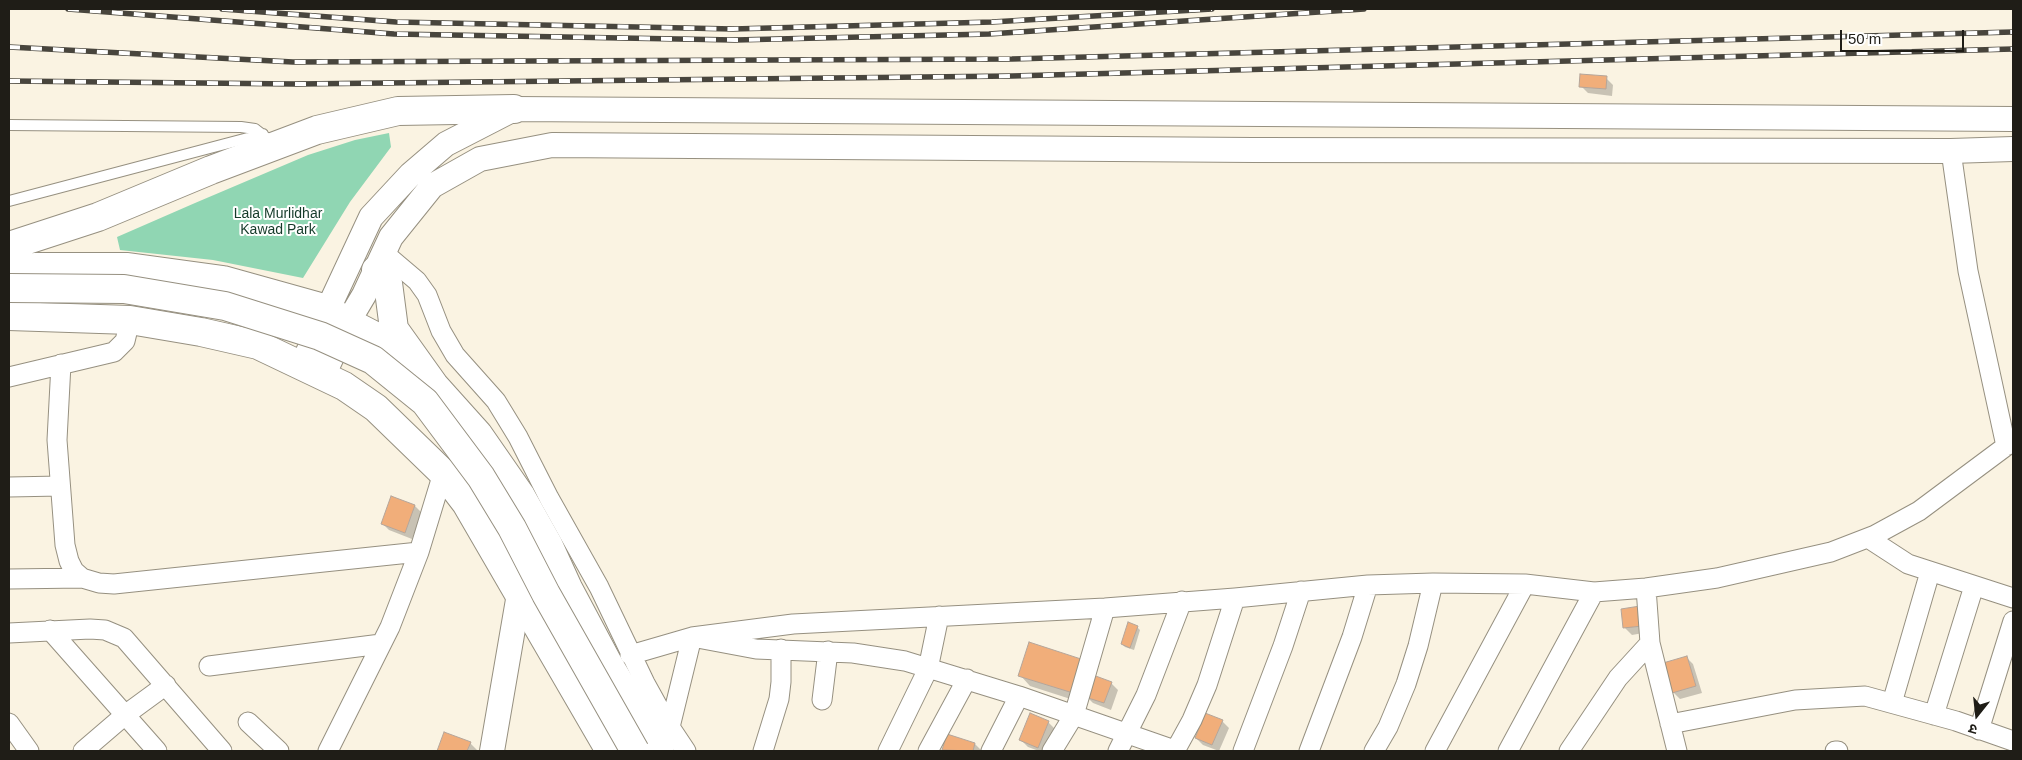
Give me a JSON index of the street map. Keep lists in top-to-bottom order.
{
  "parks": ["Lala Murlidhar Kawad Park"],
  "scale_bar": "50 m",
  "north": "bottom"
}
